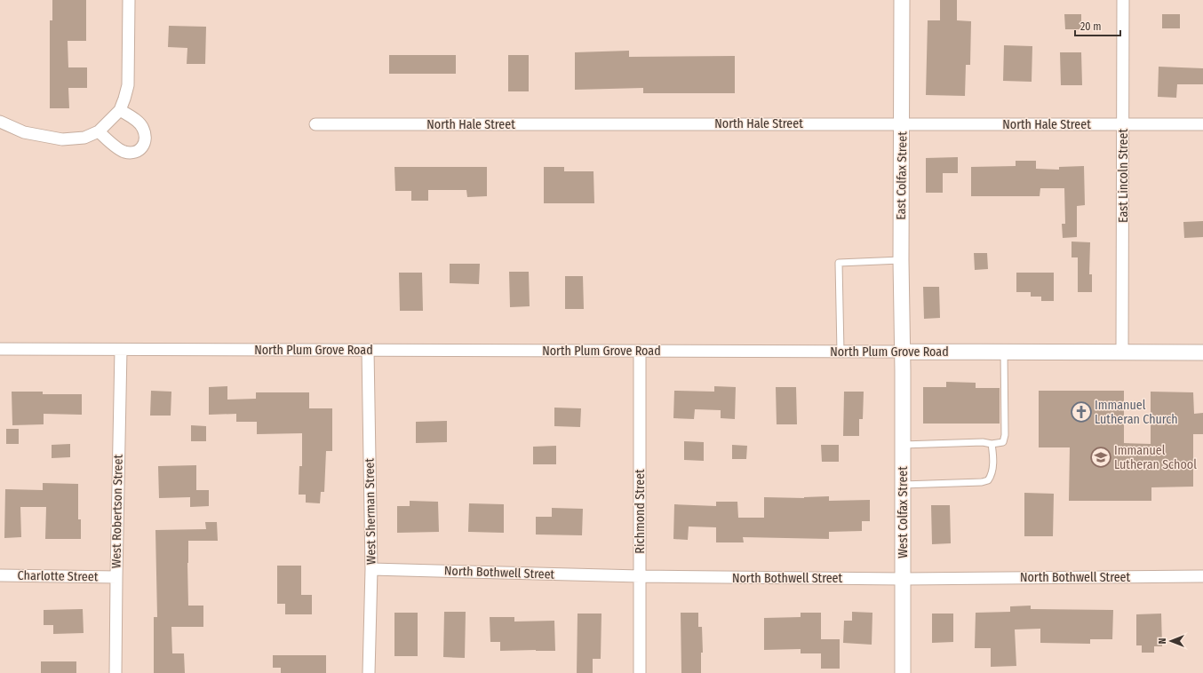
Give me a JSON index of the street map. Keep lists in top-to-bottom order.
{
  "streets": {
    "street": [
      "North Hale Street",
      "East Colfax Street",
      "East Lincoln Street",
      "North Plum Grove Road",
      "West Robertson Street",
      "West Sherman Street",
      "Richmond Street",
      "West Colfax Street",
      "North Bothwell Street",
      "Charlotte Street"
    ]
  },
  "crossings": [
    ["North Hale Street", "East Colfax Street"],
    ["North Hale Street", "East Lincoln Street"],
    ["East Colfax Street", "North Plum Grove Road"],
    ["East Colfax Street", "West Colfax Street"],
    ["East Lincoln Street", "North Plum Grove Road"],
    ["North Plum Grove Road", "West Robertson Street"],
    ["North Plum Grove Road", "West Sherman Street"],
    ["North Plum Grove Road", "Richmond Street"],
    ["North Plum Grove Road", "West Colfax Street"],
    ["West Robertson Street", "Charlotte Street"],
    ["West Sherman Street", "North Bothwell Street"],
    ["Richmond Street", "North Bothwell Street"],
    ["West Colfax Street", "North Bothwell Street"]
  ],
  "places": {
    "church": ["Immanuel Lutheran Church"],
    "school or university": ["Immanuel Lutheran School"]
  },
  "scale_bar": "20 m",
  "north": "left"
}
